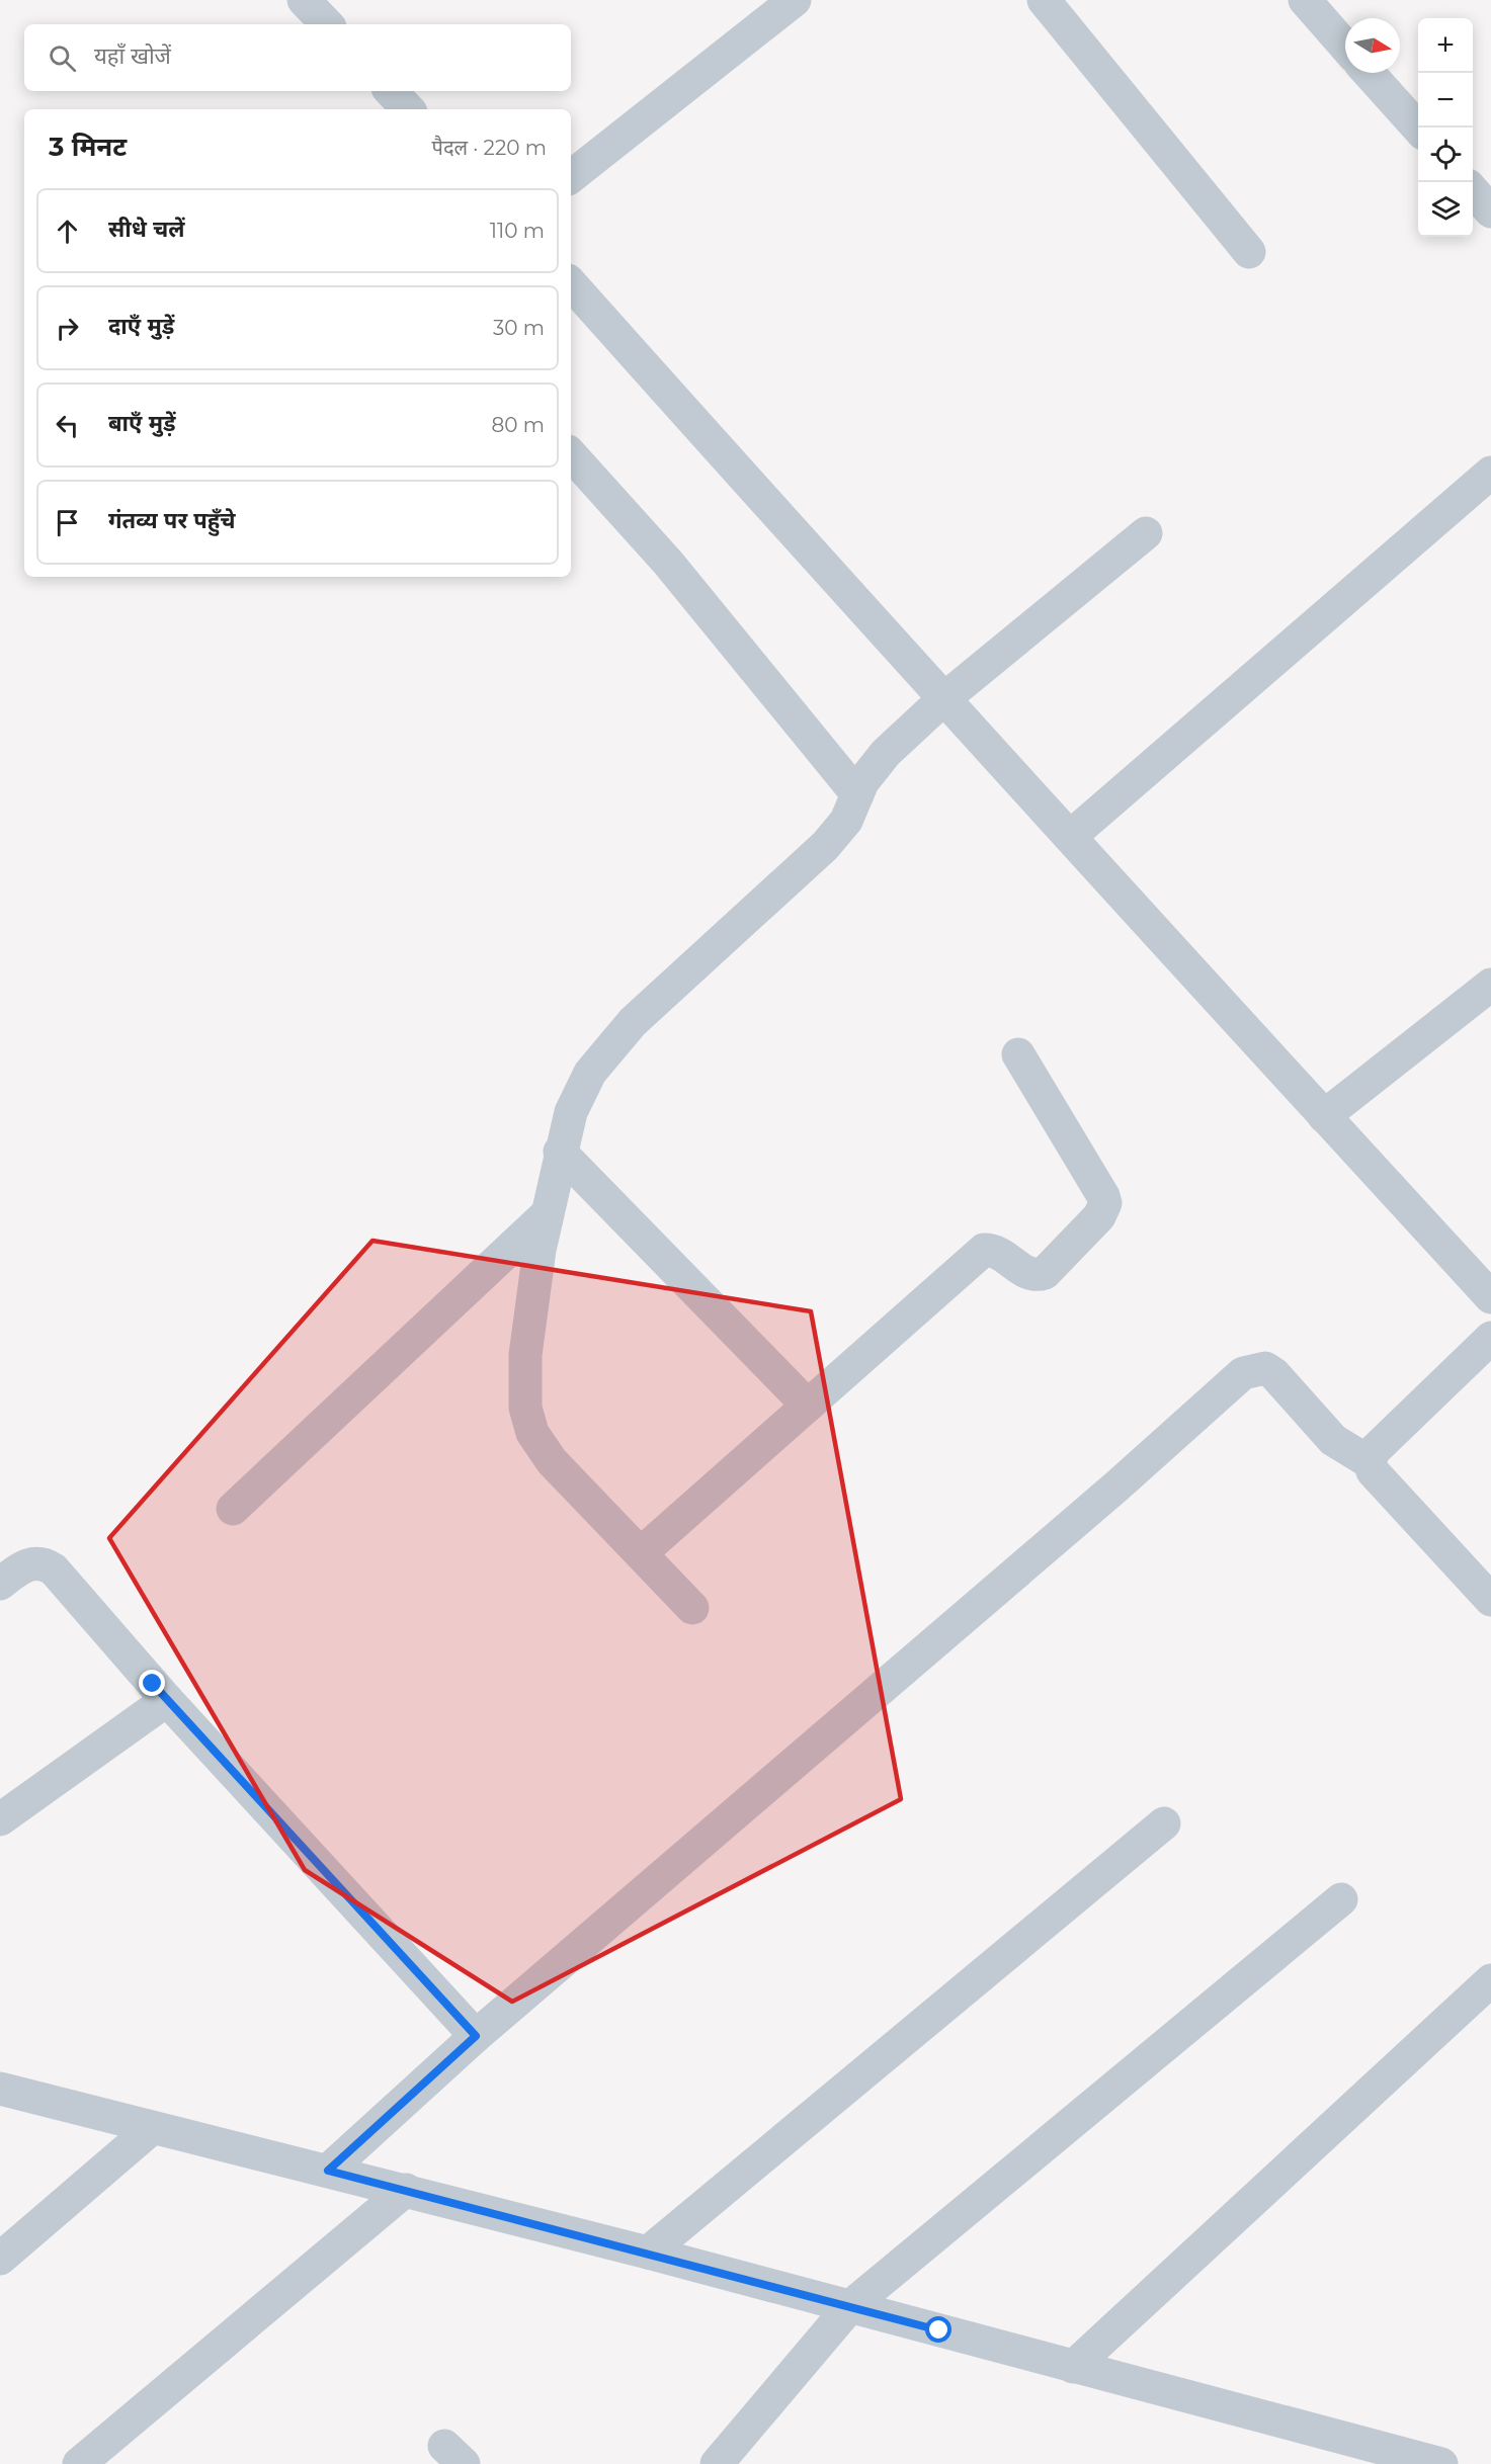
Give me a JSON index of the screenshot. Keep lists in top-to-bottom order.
{
  "north": "right",
  "page": {
    "map_buttons": ["+", "−"],
    "search": "यहाँ खोजें",
    "heading": ["3 मिनट", "पैदल · 220 m"],
    "list": [
      ["सीधे चलें", "110 m"],
      ["दाएँ मुड़ें", "30 m"],
      ["बाएँ मुड़ें", "80 m"],
      "गंतव्य पर पहुँचे"
    ]
  }
}
